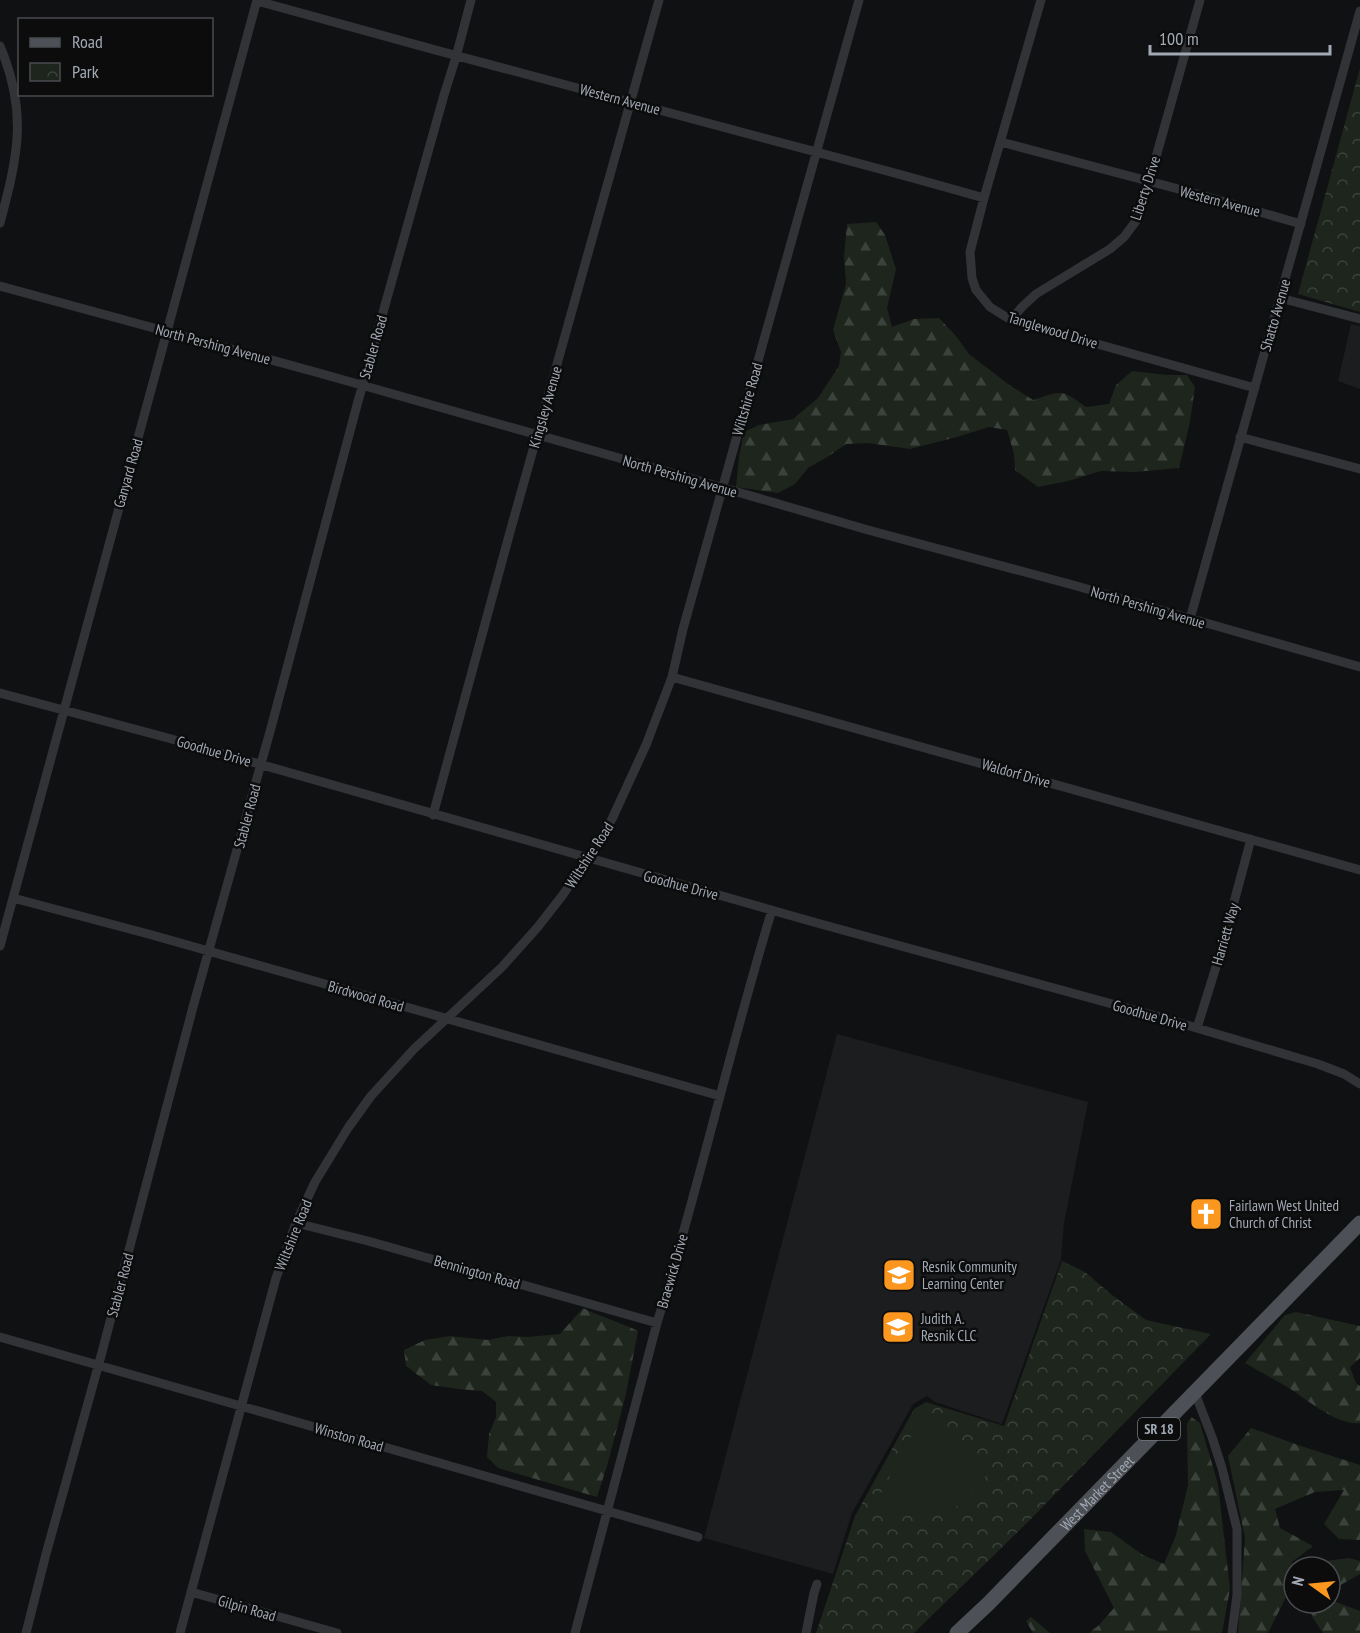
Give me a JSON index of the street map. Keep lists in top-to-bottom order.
{
  "streets": {
    "main road": ["SR 18", "West Market Street"],
    "street": [
      "Western Avenue",
      "Liberty Drive",
      "Shatto Avenue",
      "Tanglewood Drive",
      "North Pershing Avenue",
      "Stabler Road",
      "Wiltshire Road",
      "Kingsley Avenue",
      "Ganyard Road",
      "Goodhue Drive",
      "Waldorf Drive",
      "Harriett Way",
      "Birdwood Road",
      "Braewick Drive",
      "Bennington Road",
      "Winston Road",
      "Gilpin Road"
    ]
  },
  "crossings": [
    ["Western Avenue", "Liberty Drive"],
    ["Western Avenue", "Shatto Avenue"],
    ["Western Avenue", "Tanglewood Drive"],
    ["Western Avenue", "Stabler Road"],
    ["Western Avenue", "Wiltshire Road"],
    ["Western Avenue", "Kingsley Avenue"],
    ["Western Avenue", "Ganyard Road"],
    ["Liberty Drive", "Tanglewood Drive"],
    ["Shatto Avenue", "Tanglewood Drive"],
    ["Shatto Avenue", "North Pershing Avenue"],
    ["North Pershing Avenue", "Stabler Road"],
    ["North Pershing Avenue", "Wiltshire Road"],
    ["North Pershing Avenue", "Kingsley Avenue"],
    ["North Pershing Avenue", "Ganyard Road"],
    ["Stabler Road", "Goodhue Drive"],
    ["Stabler Road", "Birdwood Road"],
    ["Stabler Road", "Winston Road"],
    ["Wiltshire Road", "Goodhue Drive"],
    ["Wiltshire Road", "Waldorf Drive"],
    ["Wiltshire Road", "Birdwood Road"],
    ["Wiltshire Road", "Bennington Road"],
    ["Wiltshire Road", "Winston Road"],
    ["Wiltshire Road", "Gilpin Road"],
    ["Kingsley Avenue", "Goodhue Drive"],
    ["Ganyard Road", "Goodhue Drive"],
    ["Ganyard Road", "Birdwood Road"],
    ["Goodhue Drive", "Harriett Way"],
    ["Goodhue Drive", "Braewick Drive"],
    ["Waldorf Drive", "Harriett Way"],
    ["Birdwood Road", "Braewick Drive"],
    ["Braewick Drive", "Bennington Road"],
    ["Braewick Drive", "Winston Road"]
  ],
  "places": {
    "church": ["Fairlawn West United Church of Christ"],
    "school or university": ["Resnik Community Learning Center", "Judith A. Resnik CLC"]
  },
  "legend": ["Road", "Park"],
  "scale_bar": "100 m",
  "north": "left"
}
